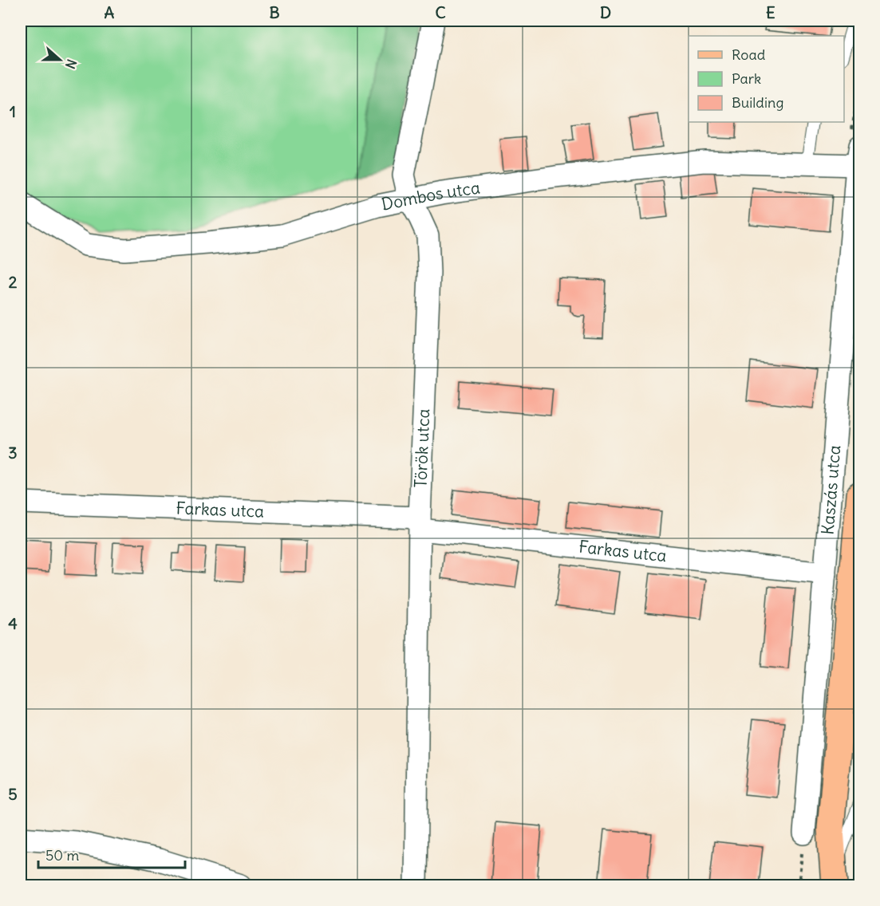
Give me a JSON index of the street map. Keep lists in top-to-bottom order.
{
  "streets": {
    "street": [
      "Dombos utca",
      "Török utca",
      "Kaszás utca",
      "Farkas utca"
    ]
  },
  "crossings": [
    ["Dombos utca", "Török utca"],
    ["Dombos utca", "Kaszás utca"],
    ["Török utca", "Farkas utca"],
    ["Kaszás utca", "Farkas utca"]
  ],
  "legend": ["Road", "Park", "Building"],
  "scale_bar": "50 m",
  "north": "right",
  "grid": {
    "columns": [
      "A",
      "B",
      "C",
      "D",
      "E"
    ],
    "rows": [
      "1",
      "2",
      "3",
      "4",
      "5"
    ]
  }
}
